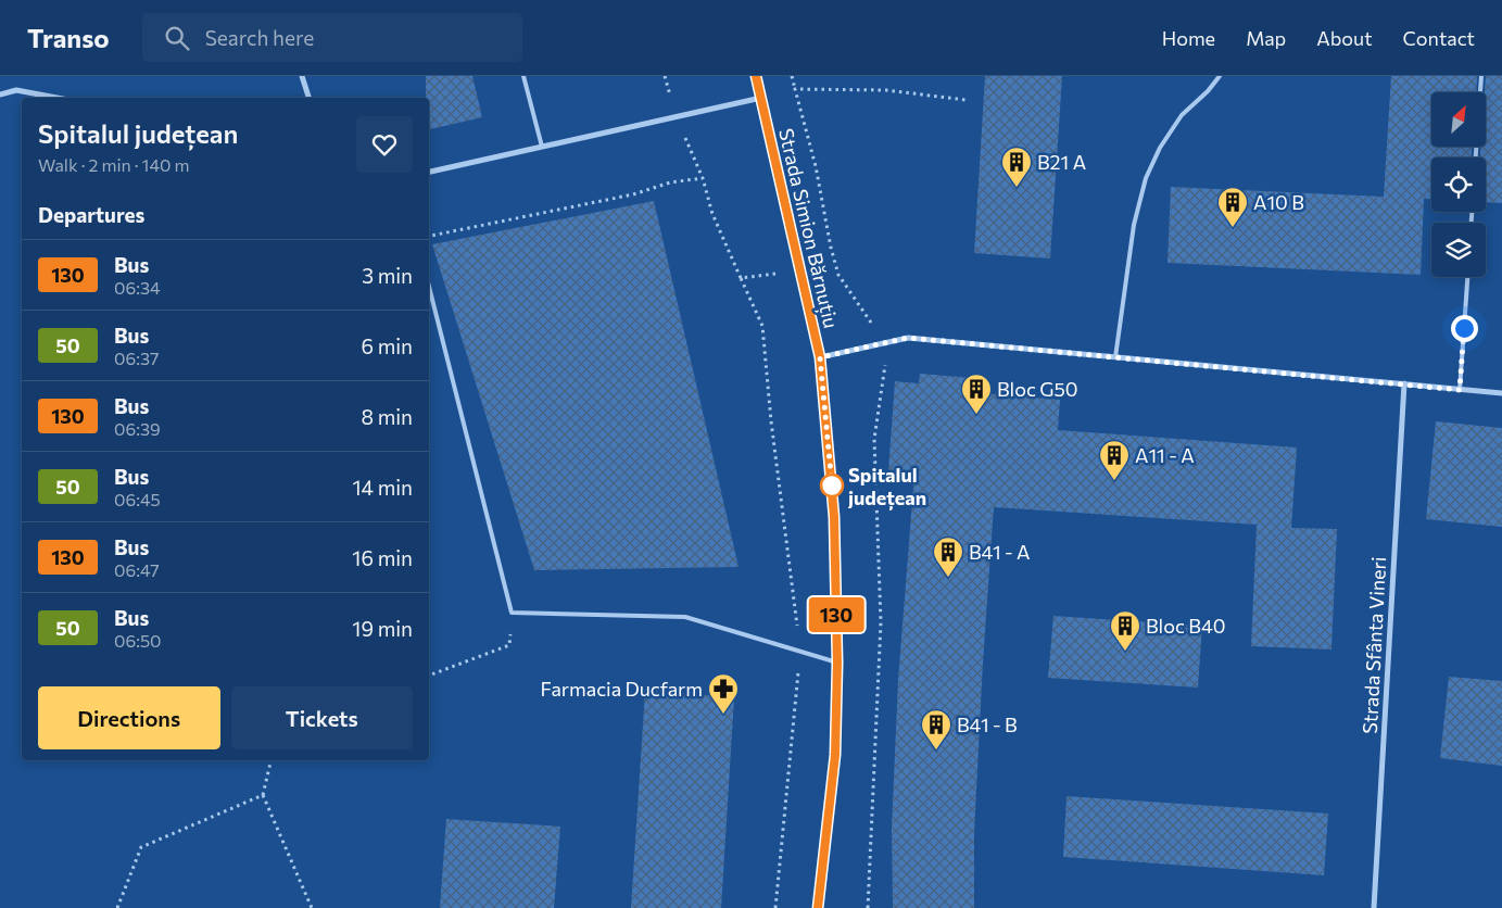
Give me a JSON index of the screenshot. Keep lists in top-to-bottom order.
{
  "streets": {
    "street": ["Strada Simion Bărnuțiu", "Strada Sfânta Vineri"]
  },
  "places": {
    "building": [
      "B21 A",
      "A10 B",
      "Bloc G50",
      "A11 - A",
      "B41 - A",
      "Bloc B40",
      "B41 - B"
    ],
    "other": ["Spitalul județean"],
    "pharmacy": ["Farmacia Ducfarm"]
  },
  "lines": ["bus line 130"],
  "north": "top right",
  "page": {
    "header": "Transo",
    "search": "Search here",
    "nav": [
      "Home",
      "Map",
      "About",
      "Contact"
    ],
    "on_map": "130",
    "heading": [
      ["Spitalul județean", "Walk · 2 min · 140 m"],
      "Departures"
    ],
    "list": [
      {
        "mark": "130",
        "name": "Bus",
        "note": "06:34",
        "value": "3 min"
      },
      {
        "mark": "50",
        "name": "Bus",
        "note": "06:37",
        "value": "6 min"
      },
      {
        "mark": "130",
        "name": "Bus",
        "note": "06:39",
        "value": "8 min"
      },
      {
        "mark": "50",
        "name": "Bus",
        "note": "06:45",
        "value": "14 min"
      },
      {
        "mark": "130",
        "name": "Bus",
        "note": "06:47",
        "value": "16 min"
      },
      {
        "mark": "50",
        "name": "Bus",
        "note": "06:50",
        "value": "19 min"
      }
    ],
    "buttons": ["Directions", "Tickets"]
  }
}
